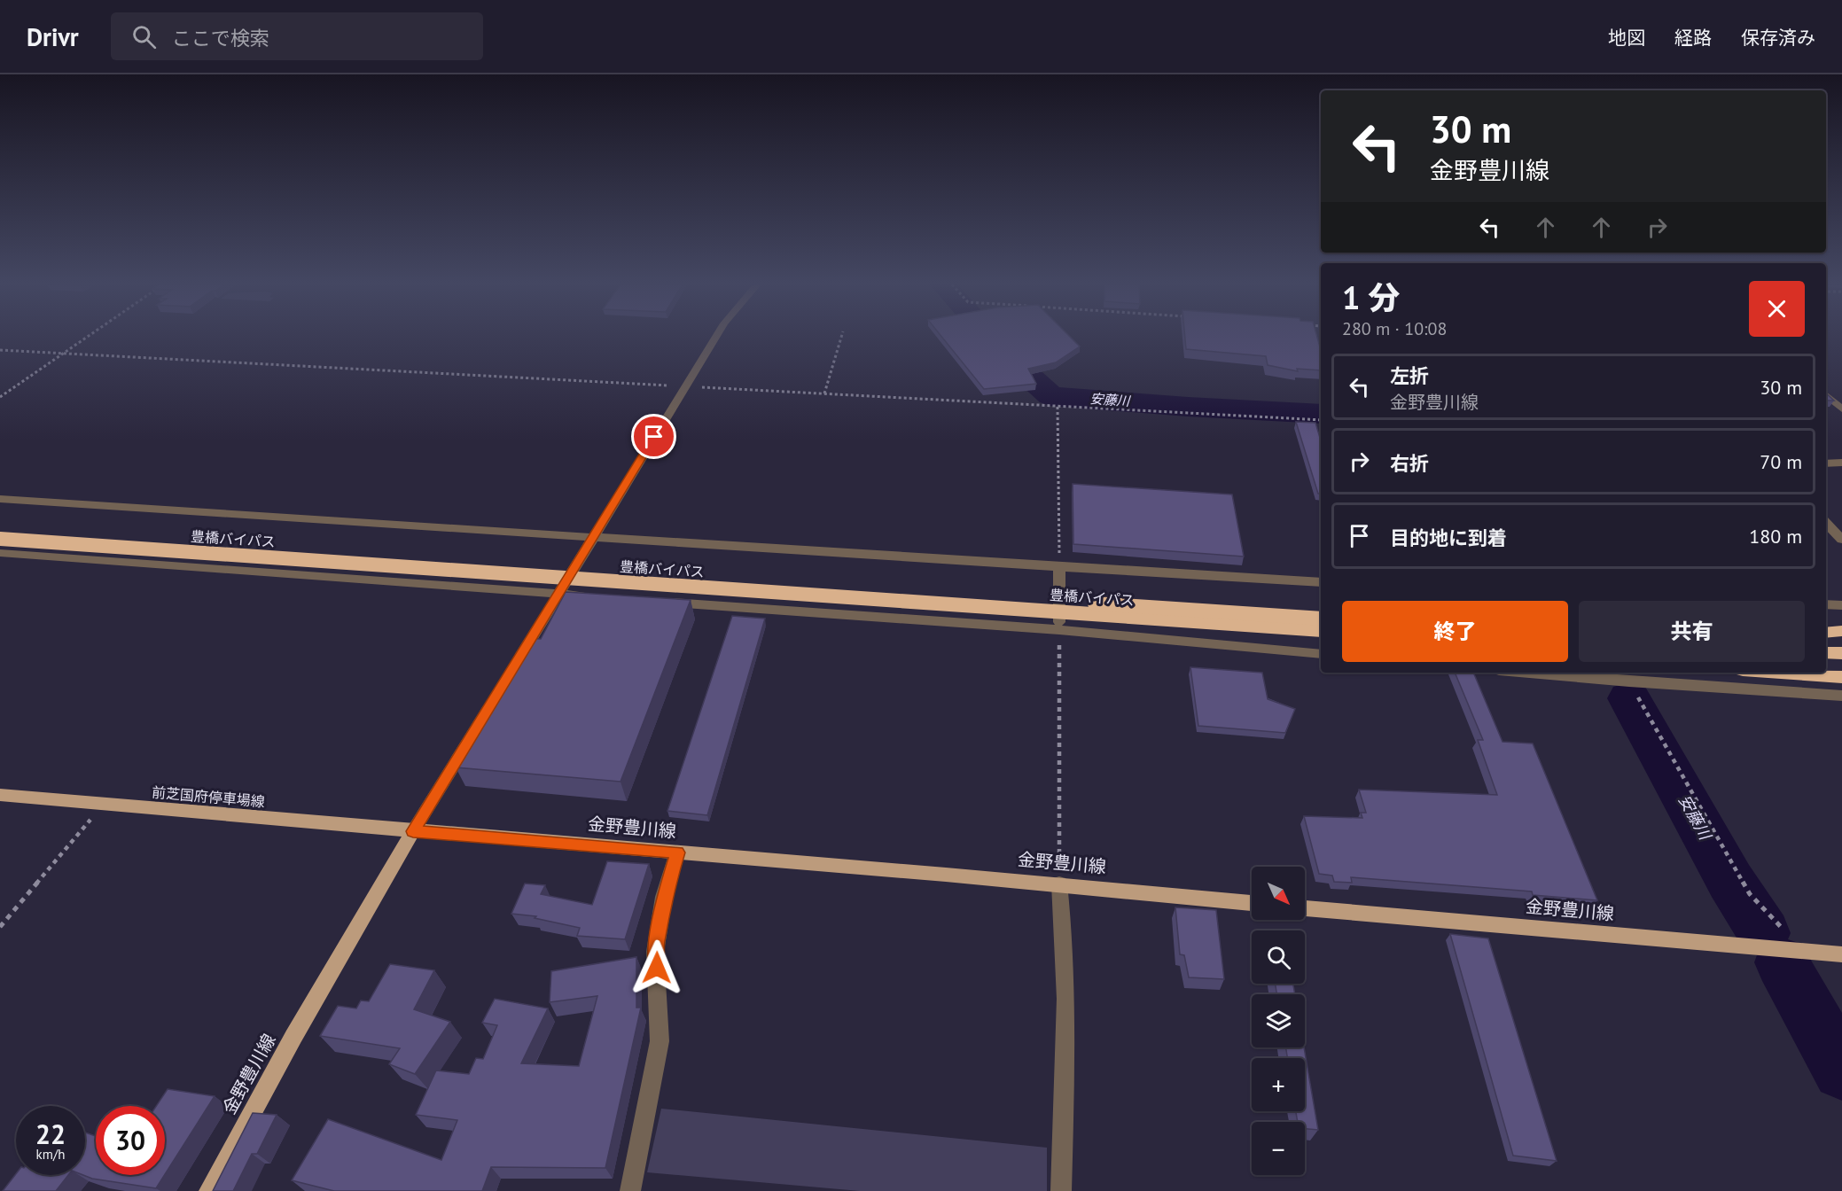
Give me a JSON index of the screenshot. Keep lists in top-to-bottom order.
{
  "streets": {
    "highway": ["豊橋バイパス"],
    "main road": ["前芝国府停車場線", "金野豊川線"]
  },
  "crossings": [
    ["前芝国府停車場線", "金野豊川線"]
  ],
  "water": ["安藤川"],
  "north": "bottom right",
  "page": {
    "header": "Drivr",
    "search": "ここで検索",
    "nav": ["地図", "経路", "保存済み"],
    "turn": ["30 m", "金野豊川線"],
    "heading": ["1 分", "280 m · 10:08"],
    "list": [
      {
        "name": "左折",
        "note": "金野豊川線",
        "value": "30 m"
      },
      {
        "name": "右折",
        "value": "70 m"
      },
      {
        "name": "目的地に到着",
        "value": "180 m"
      }
    ],
    "buttons": ["終了", "共有"],
    "map_buttons": ["+", "−"],
    "speed": "22 km/h",
    "limit": "30"
  }
}
